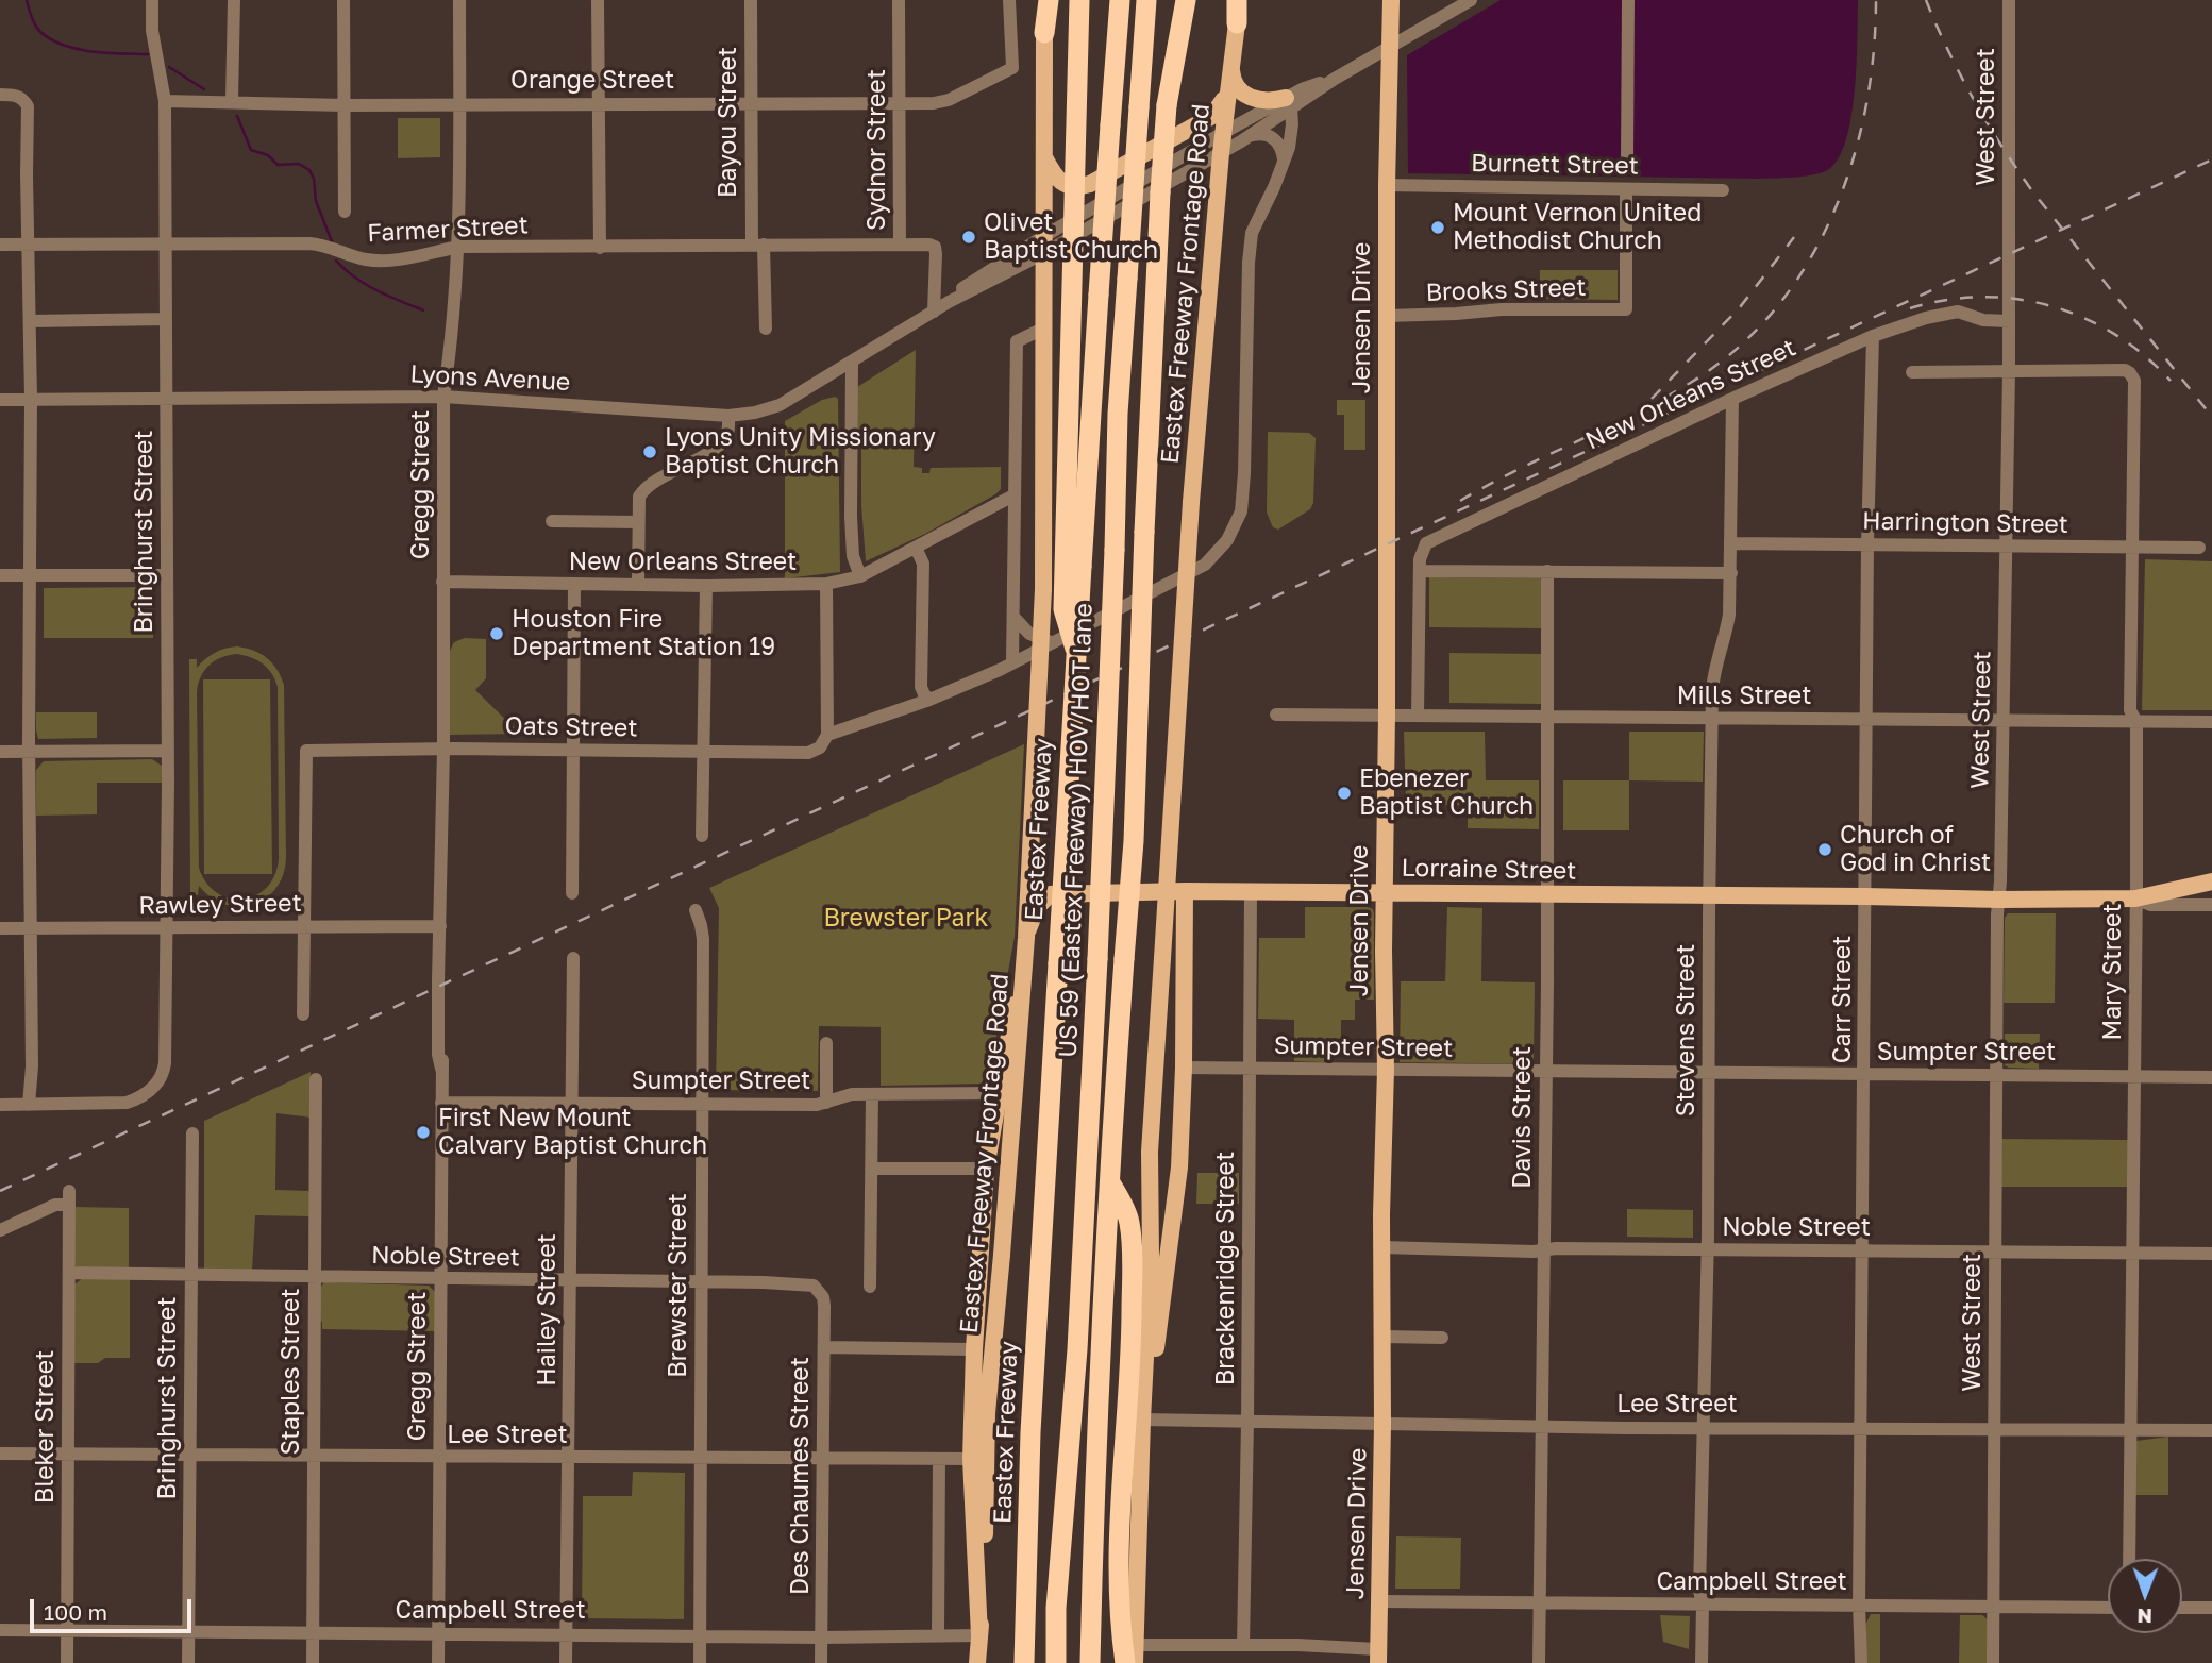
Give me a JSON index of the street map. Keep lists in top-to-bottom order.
{
  "streets": {
    "highway": ["Eastex Freeway", "US 59 (Eastex Freeway) HOV/HOT lane"],
    "main road": ["Eastex Freeway Frontage Road", "Jensen Drive", "Lorraine Street"],
    "street": [
      "Orange Street",
      "West Street",
      "Bayou Street",
      "Sydnor Street",
      "Burnett Street",
      "Farmer Street",
      "Brooks Street",
      "Lyons Avenue",
      "New Orleans Street",
      "Gregg Street",
      "Harrington Street",
      "Bringhurst Street",
      "Mills Street",
      "Oats Street",
      "Rawley Street",
      "Mary Street",
      "Carr Street",
      "Stevens Street",
      "Sumpter Street",
      "Davis Street",
      "Noble Street",
      "Brackenridge Street",
      "Brewster Street",
      "Hailey Street",
      "Staples Street",
      "Lee Street",
      "Bleker Street",
      "Des Chaumes Street",
      "Campbell Street"
    ]
  },
  "crossings": [
    ["Orange Street", "Bayou Street"],
    ["Orange Street", "Sydnor Street"],
    ["Orange Street", "Gregg Street"],
    ["Orange Street", "Bringhurst Street"],
    ["West Street", "New Orleans Street"],
    ["West Street", "Harrington Street"],
    ["West Street", "Mills Street"],
    ["West Street", "Lorraine Street"],
    ["West Street", "Mary Street"],
    ["West Street", "Sumpter Street"],
    ["West Street", "Noble Street"],
    ["West Street", "Lee Street"],
    ["West Street", "Campbell Street"],
    ["Bayou Street", "Farmer Street"],
    ["Sydnor Street", "Farmer Street"],
    ["Sydnor Street", "Lyons Avenue"],
    ["Burnett Street", "Brooks Street"],
    ["Burnett Street", "Jensen Drive"],
    ["Farmer Street", "Gregg Street"],
    ["Farmer Street", "Bringhurst Street"],
    ["Eastex Freeway Frontage Road", "Lyons Avenue"],
    ["Eastex Freeway Frontage Road", "Lee Street"],
    ["Eastex Freeway Frontage Road", "Campbell Street"],
    ["Brooks Street", "Jensen Drive"],
    ["Jensen Drive", "Lyons Avenue"],
    ["Jensen Drive", "Mills Street"],
    ["Jensen Drive", "Lorraine Street"],
    ["Jensen Drive", "Sumpter Street"],
    ["Jensen Drive", "Noble Street"],
    ["Jensen Drive", "Lee Street"],
    ["Jensen Drive", "Campbell Street"],
    ["Lyons Avenue", "Gregg Street"],
    ["Lyons Avenue", "Bringhurst Street"],
    ["New Orleans Street", "Gregg Street"],
    ["New Orleans Street", "Carr Street"],
    ["New Orleans Street", "Stevens Street"],
    ["Gregg Street", "Oats Street"],
    ["Gregg Street", "Rawley Street"],
    ["Gregg Street", "Sumpter Street"],
    ["Gregg Street", "Noble Street"],
    ["Gregg Street", "Lee Street"],
    ["Gregg Street", "Campbell Street"],
    ["Harrington Street", "Mary Street"],
    ["Harrington Street", "Carr Street"],
    ["Harrington Street", "Stevens Street"],
    ["Bringhurst Street", "Rawley Street"],
    ["Bringhurst Street", "Noble Street"],
    ["Bringhurst Street", "Lee Street"],
    ["Bringhurst Street", "Campbell Street"],
    ["Mills Street", "Mary Street"],
    ["Mills Street", "Carr Street"],
    ["Mills Street", "Stevens Street"],
    ["Mills Street", "Davis Street"],
    ["Oats Street", "Rawley Street"],
    ["Lorraine Street", "Mary Street"],
    ["Lorraine Street", "Carr Street"],
    ["Lorraine Street", "Stevens Street"],
    ["Lorraine Street", "Sumpter Street"],
    ["Lorraine Street", "Davis Street"],
    ["Lorraine Street", "Brackenridge Street"],
    ["Mary Street", "Sumpter Street"],
    ["Mary Street", "Noble Street"],
    ["Mary Street", "Lee Street"],
    ["Carr Street", "Sumpter Street"],
    ["Carr Street", "Noble Street"],
    ["Carr Street", "Lee Street"],
    ["Carr Street", "Campbell Street"],
    ["Stevens Street", "Sumpter Street"],
    ["Stevens Street", "Noble Street"],
    ["Stevens Street", "Lee Street"],
    ["Stevens Street", "Campbell Street"],
    ["Sumpter Street", "Davis Street"],
    ["Sumpter Street", "Brackenridge Street"],
    ["Sumpter Street", "Brewster Street"],
    ["Sumpter Street", "Hailey Street"],
    ["Davis Street", "Noble Street"],
    ["Davis Street", "Lee Street"],
    ["Davis Street", "Campbell Street"],
    ["Noble Street", "Brewster Street"],
    ["Noble Street", "Hailey Street"],
    ["Noble Street", "Staples Street"],
    ["Noble Street", "Bleker Street"],
    ["Noble Street", "Des Chaumes Street"],
    ["Brackenridge Street", "Lee Street"],
    ["Brewster Street", "Lee Street"],
    ["Brewster Street", "Campbell Street"],
    ["Hailey Street", "Lee Street"],
    ["Hailey Street", "Campbell Street"],
    ["Staples Street", "Lee Street"],
    ["Staples Street", "Campbell Street"],
    ["Lee Street", "Bleker Street"],
    ["Lee Street", "Des Chaumes Street"],
    ["Bleker Street", "Campbell Street"],
    ["Des Chaumes Street", "Campbell Street"]
  ],
  "parks": ["Brewster Park"],
  "places": [
    "Mount Vernon United Methodist Church",
    "Olivet Baptist Church",
    "Lyons Unity Missionary Baptist Church",
    "Houston Fire Department Station 19",
    "Ebenezer Baptist Church",
    "Church of God in Christ",
    "First New Mount Calvary Baptist Church"
  ],
  "scale_bar": "100 m",
  "north": "bottom"
}
